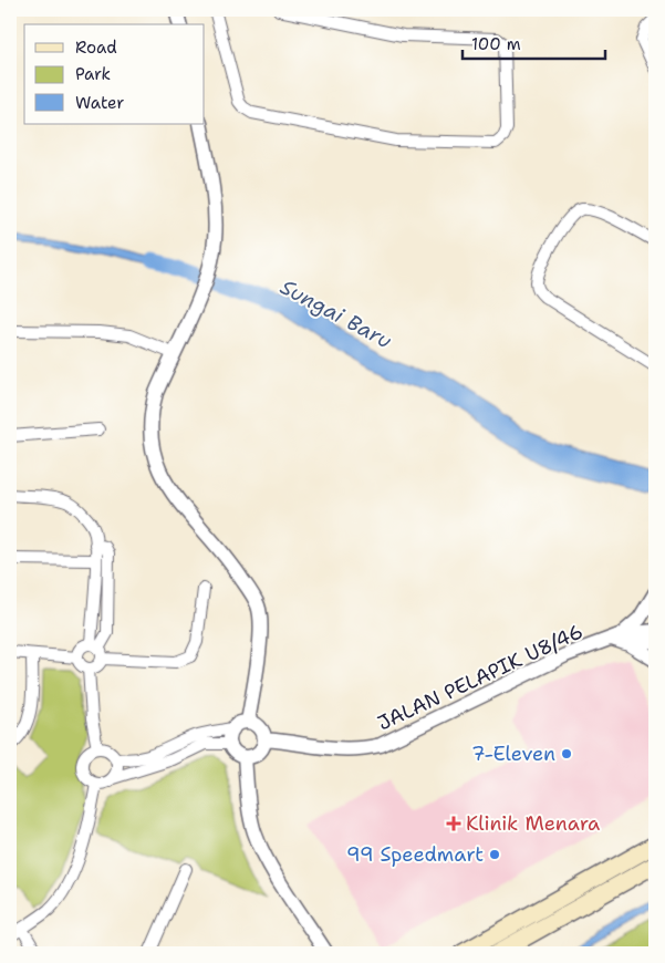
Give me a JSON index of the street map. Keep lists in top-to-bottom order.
{
  "streets": {
    "street": ["JALAN PELAPIK U8/46"]
  },
  "water": ["Sungai Baru"],
  "places": {
    "other": ["7-Eleven", "99 Speedmart"],
    "health": ["Klinik Menara"]
  },
  "legend": ["Road", "Park", "Water"],
  "scale_bar": "100 m"
}
